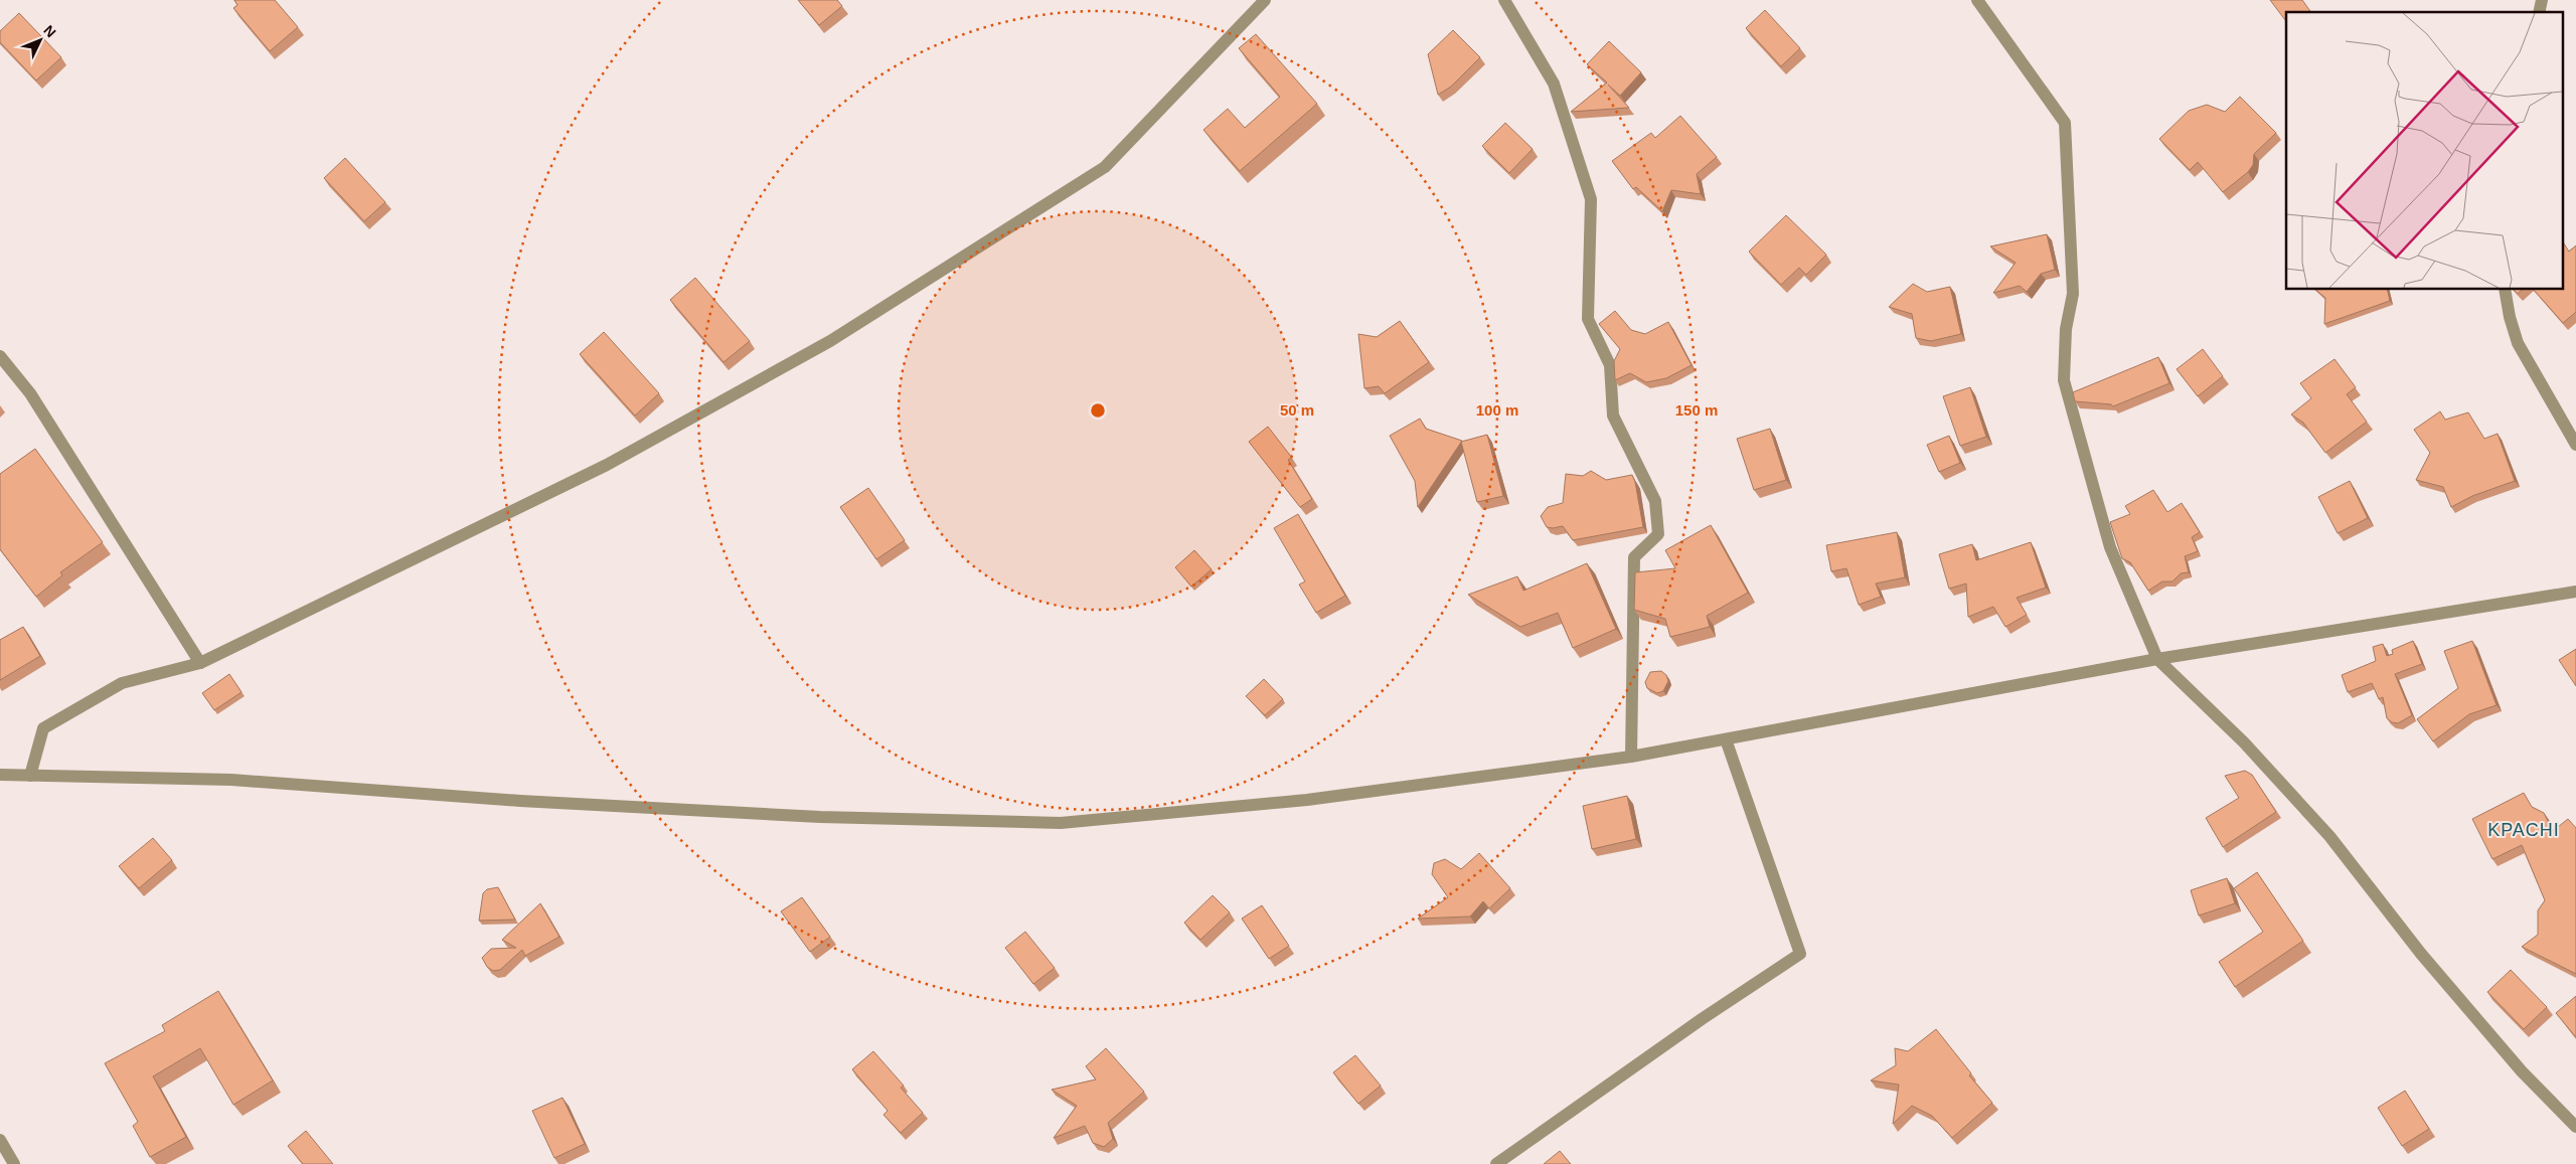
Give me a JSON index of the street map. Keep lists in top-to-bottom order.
{
  "districts": ["KPACHI"],
  "north": "top right",
  "rings": ["50 m", "100 m", "150 m"]
}
